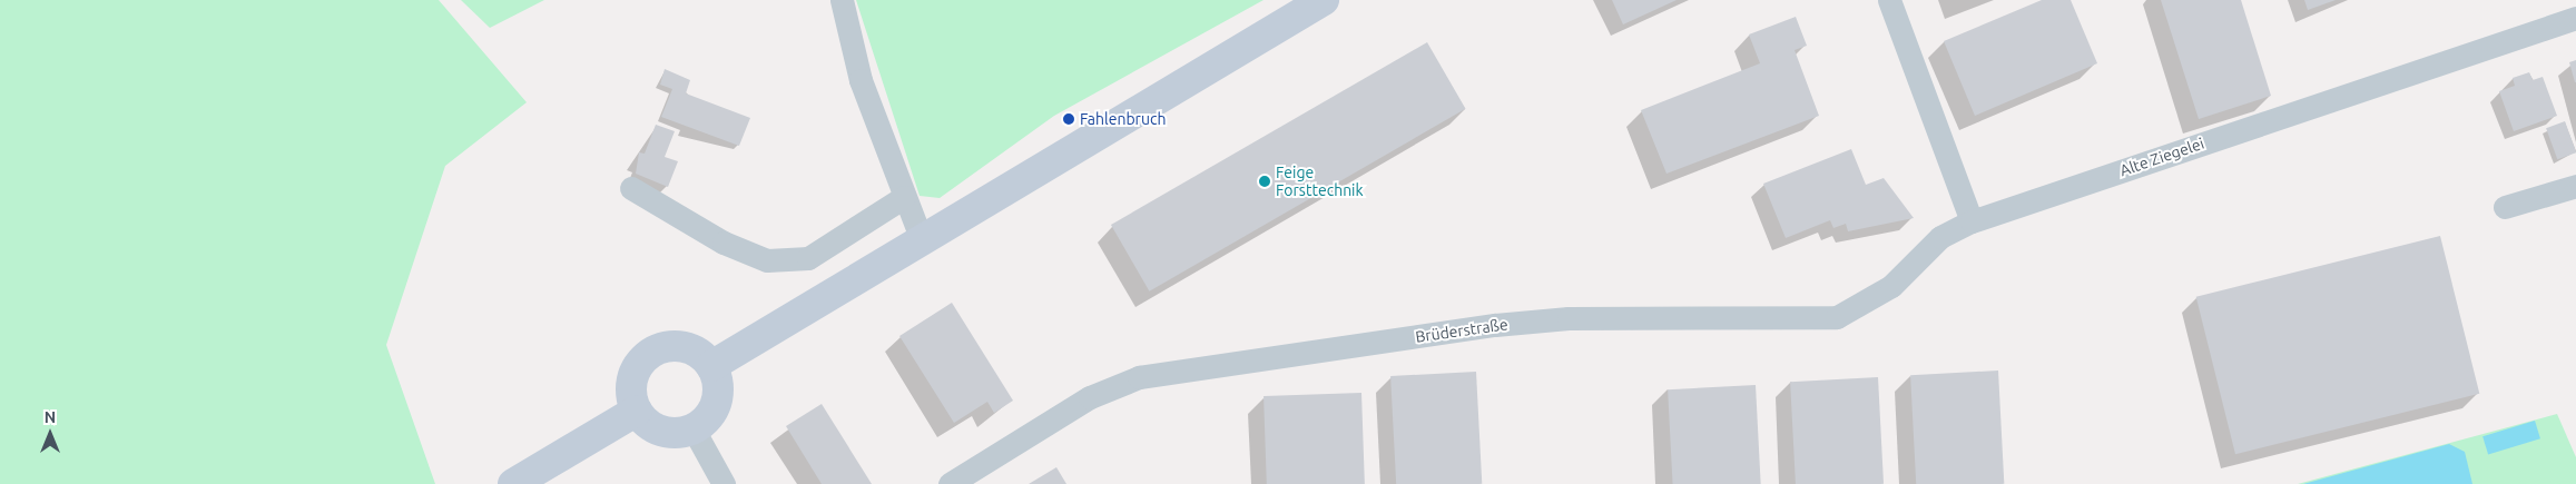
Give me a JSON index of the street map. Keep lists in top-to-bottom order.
{
  "streets": {
    "street": ["Alte Ziegelei", "Brüderstraße"]
  },
  "crossings": [
    ["Alte Ziegelei", "Brüderstraße"]
  ],
  "places": ["Fahlenbruch", "Feige Forsttechnik"],
  "north": "top"
}
